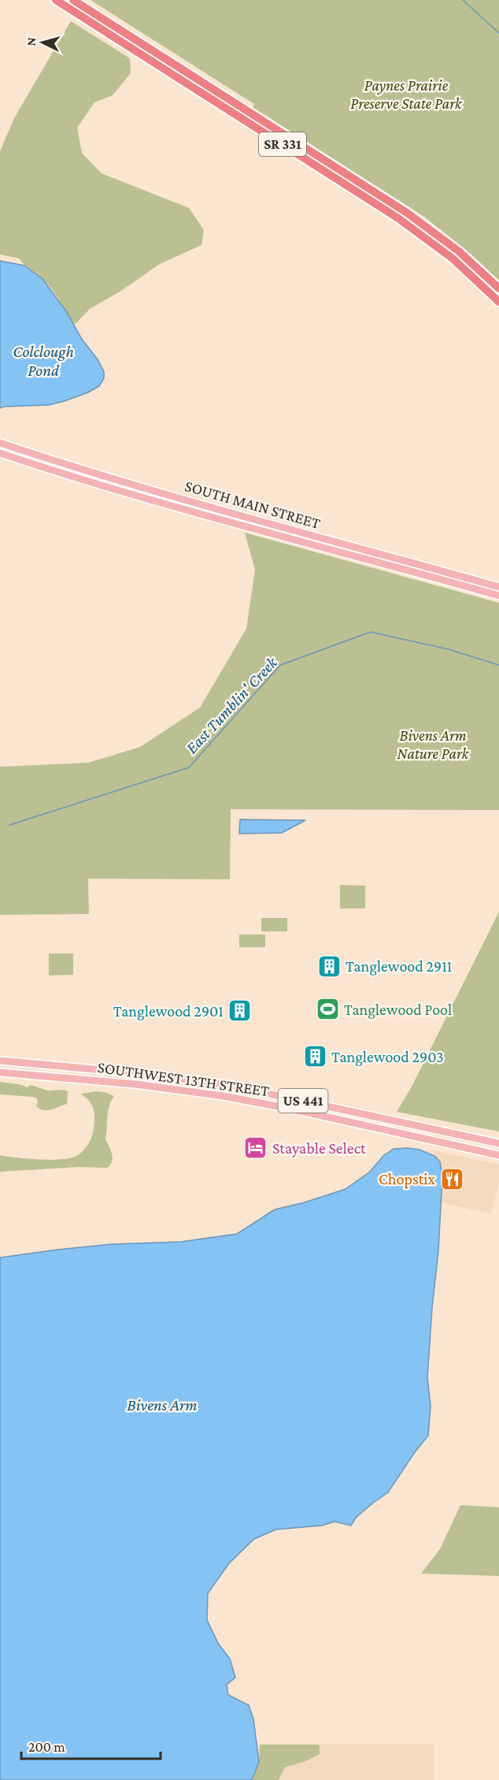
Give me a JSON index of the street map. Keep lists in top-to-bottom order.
{
  "streets": {
    "highway": ["SR 331"],
    "main road": ["SOUTH MAIN STREET", "SOUTHWEST 13TH STREET", "US 441"]
  },
  "water": ["Colclough Pond", "East Tumblin' Creek", "Bivens Arm"],
  "parks": ["Paynes Prairie Preserve State Park", "Bivens Arm Nature Park"],
  "places": {
    "building": ["Tanglewood 2911", "Tanglewood 2901", "Tanglewood 2903"],
    "sports": ["Tanglewood Pool"],
    "hotel": ["Stayable Select"],
    "restaurant": ["Chopstix"]
  },
  "scale_bar": "200 m",
  "north": "left"
}
